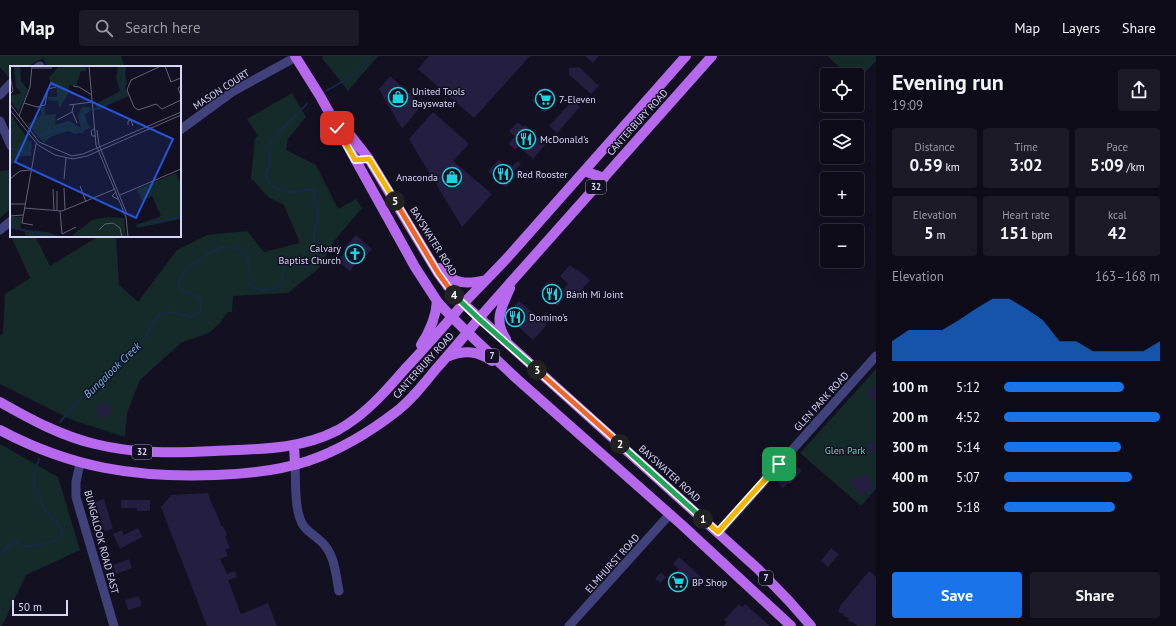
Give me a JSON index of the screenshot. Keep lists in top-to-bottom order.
{
  "streets": {
    "main road": [
      "CANTERBURY ROAD",
      "32",
      "BAYSWATER ROAD",
      "7"
    ],
    "street": [
      "MASON COURT",
      "GLEN PARK ROAD",
      "BUNGALOOK ROAD EAST",
      "ELMHURST ROAD"
    ]
  },
  "crossings": [
    ["MASON COURT", "BAYSWATER ROAD"],
    ["CANTERBURY ROAD", "BAYSWATER ROAD"],
    ["CANTERBURY ROAD", "BUNGALOOK ROAD EAST"],
    ["BAYSWATER ROAD", "GLEN PARK ROAD"],
    ["BAYSWATER ROAD", "ELMHURST ROAD"]
  ],
  "water": ["Bungalook Creek"],
  "parks": ["Glen Park"],
  "places": {
    "shop": ["United Tools Bayswater", "Anaconda"],
    "supermarket": ["7-Eleven", "BP Shop"],
    "restaurant": [
      "McDonald's",
      "Red Rooster",
      "Bánh Mì Joint",
      "Domino's"
    ],
    "church": ["Calvary Baptist Church"]
  },
  "scale_bar": "50 m",
  "page": {
    "header": "Map",
    "search": "Search here",
    "nav": ["Map", "Layers", "Share"],
    "heading": ["Evening run", "19:09"],
    "map_buttons": ["+", "−"],
    "stats": [
      ["Distance", "0.59 km"],
      ["Time", "3:02"],
      ["Pace", "5:09 /km"],
      ["Elevation", "5 m"],
      ["Heart rate", "151 bpm"],
      ["kcal", "42"]
    ],
    "pins": [
      "5",
      "4",
      "3",
      "2",
      "1"
    ],
    "chart": ["Elevation", "163–168 m"],
    "list": [
      {
        "name": "100 m",
        "note": "5:12"
      },
      {
        "name": "200 m",
        "note": "4:52"
      },
      {
        "name": "300 m",
        "note": "5:14"
      },
      {
        "name": "400 m",
        "note": "5:07"
      },
      {
        "name": "500 m",
        "note": "5:18"
      }
    ],
    "buttons": ["Save", "Share"],
    "scale": "50 m"
  }
}
